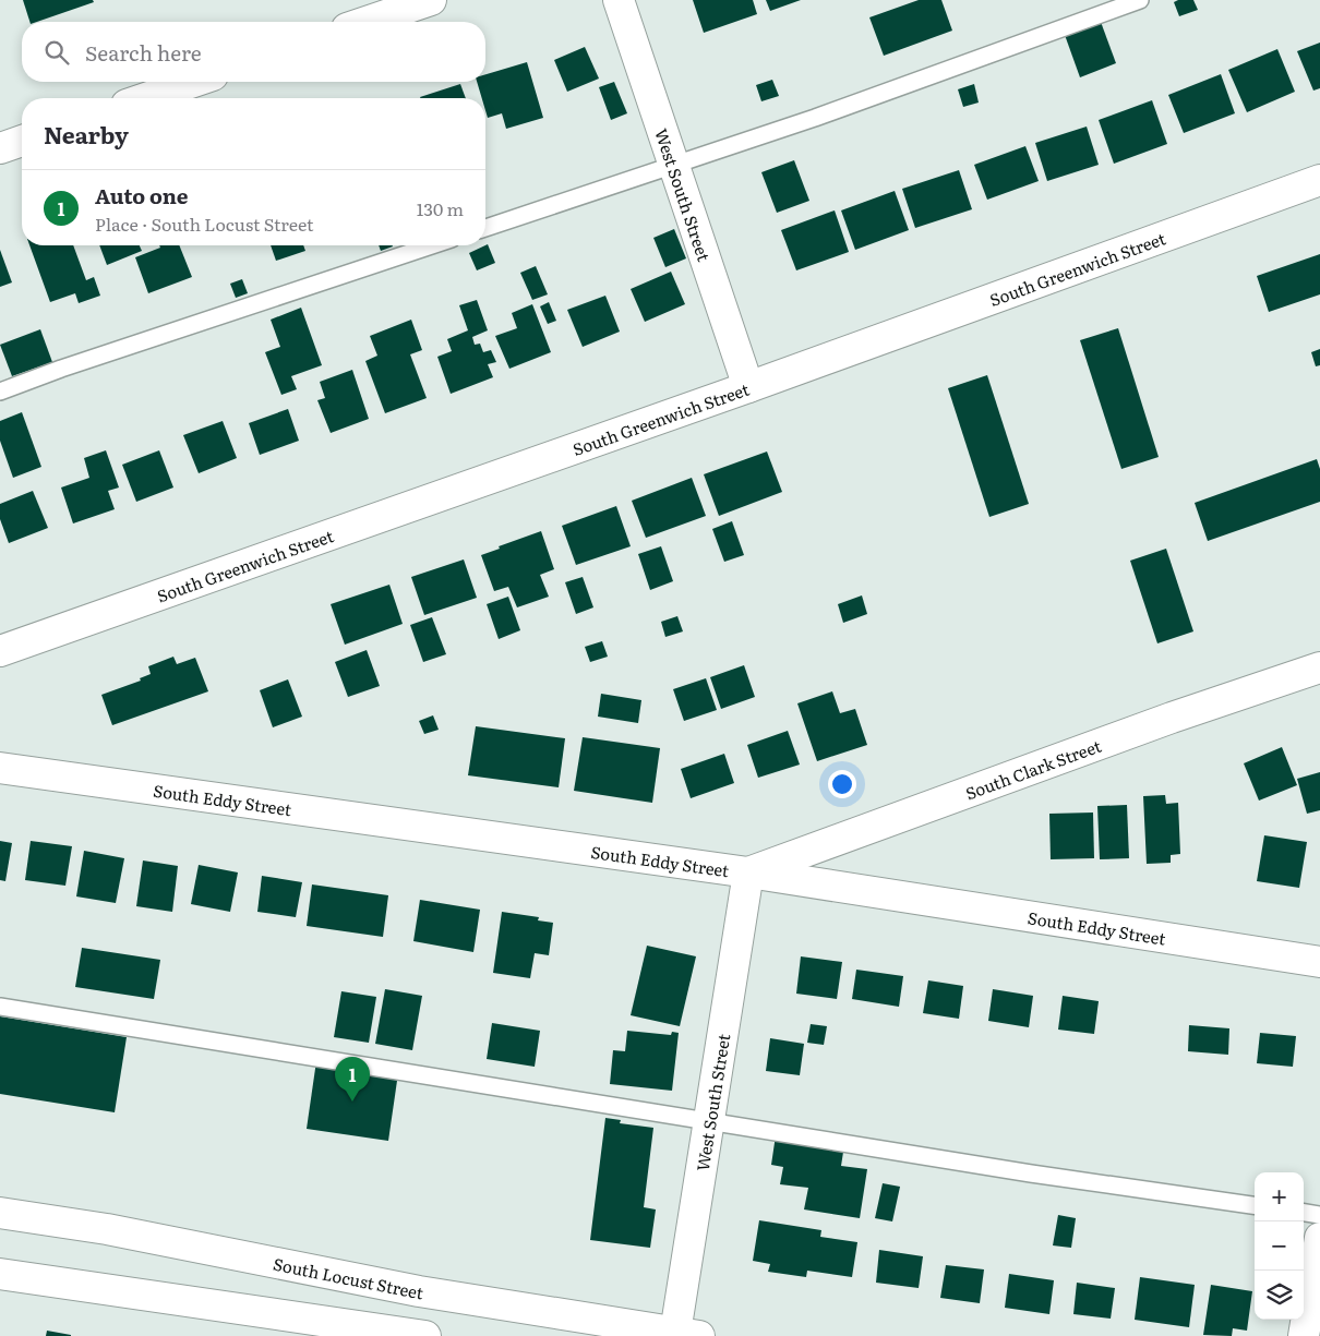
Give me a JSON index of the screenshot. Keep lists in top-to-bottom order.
{
  "streets": {
    "street": [
      "West South Street",
      "South Greenwich Street",
      "South Clark Street",
      "South Eddy Street",
      "South Locust Street"
    ]
  },
  "crossings": [
    ["West South Street", "South Greenwich Street"],
    ["West South Street", "South Clark Street"],
    ["West South Street", "South Eddy Street"],
    ["West South Street", "South Locust Street"],
    ["South Clark Street", "South Eddy Street"]
  ],
  "page": {
    "search": "Search here",
    "heading": "Nearby",
    "list": [
      {
        "mark": "1",
        "name": "Auto one",
        "note": "Place · South Locust Street",
        "value": "130 m"
      }
    ],
    "pins": "1",
    "map_buttons": ["+", "−"]
  }
}
